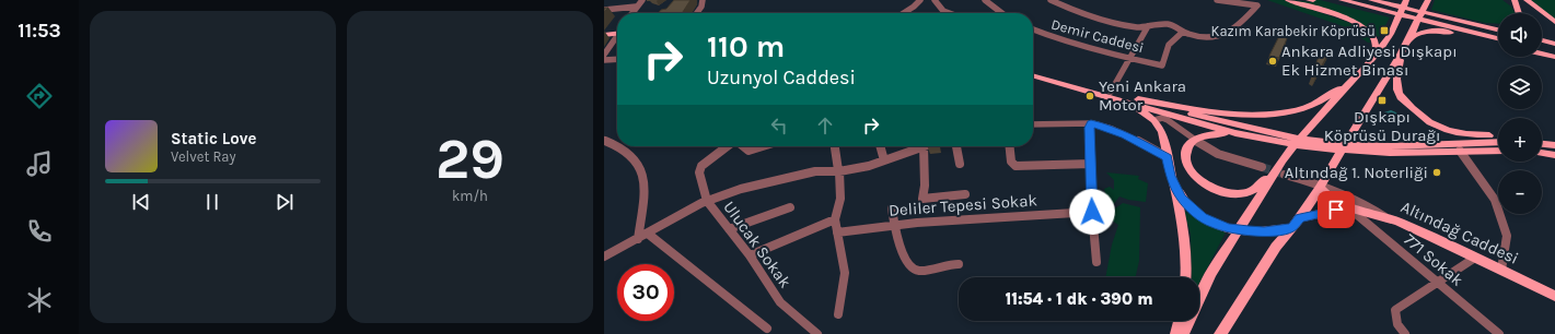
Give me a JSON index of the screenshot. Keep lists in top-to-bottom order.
{
  "streets": {
    "main road": ["Altındağ Caddesi"],
    "street": [
      "Demir Caddesi",
      "Deliler Tepesi Sokak",
      "Ulucak Sokak",
      "771 Sokak"
    ]
  },
  "crossings": [
    ["Altındağ Caddesi", "771 Sokak"]
  ],
  "places": {
    "transit": ["Kazım Karabekir Köprüsü", "Dışkapı Köprüsü Durağı"],
    "other": ["Ankara Adliyesi Dışkapı Ek Hizmet Binası", "Yeni Ankara Motor", "Altındağ 1. Noterliği"]
  },
  "page": {
    "tabs": "11:53",
    "tile": ["29", "km/h"],
    "map_buttons": ["+", "−"],
    "turn": ["110 m", "Uzunyol Caddesi"],
    "song": ["Static Love", "Velvet Ray"],
    "limit": "30",
    "trip": "11:54 · 1 dk · 390 m"
  }
}
